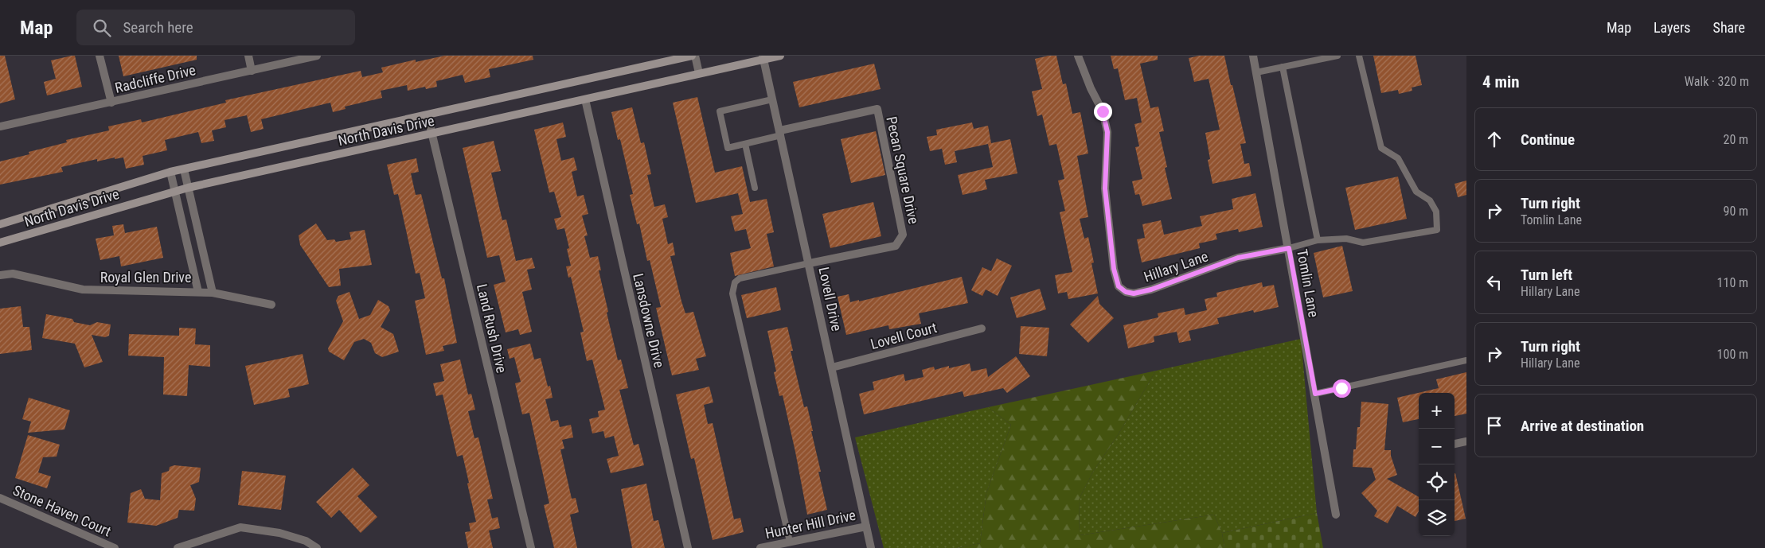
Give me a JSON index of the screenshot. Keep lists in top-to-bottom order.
{
  "streets": {
    "street": [
      "Radcliffe Drive",
      "North Davis Drive",
      "Pecan Square Drive",
      "Hillary Lane",
      "Royal Glen Drive",
      "Tomlin Lane",
      "Lovell Drive",
      "Lansdowne Drive",
      "Land Rush Drive",
      "Lovell Court",
      "Stone Haven Court",
      "Hunter Hill Drive"
    ]
  },
  "crossings": [
    ["North Davis Drive", "Royal Glen Drive"],
    ["North Davis Drive", "Lovell Drive"],
    ["North Davis Drive", "Lansdowne Drive"],
    ["North Davis Drive", "Land Rush Drive"],
    ["Pecan Square Drive", "Lovell Drive"],
    ["Hillary Lane", "Tomlin Lane"],
    ["Lovell Drive", "Lovell Court"],
    ["Lovell Drive", "Hunter Hill Drive"]
  ],
  "page": {
    "header": "Map",
    "search": "Search here",
    "nav": ["Map", "Layers", "Share"],
    "heading": ["4 min", "Walk · 320 m"],
    "list": [
      ["Continue", "20 m"],
      ["Turn right", "Tomlin Lane", "90 m"],
      ["Turn left", "Hillary Lane", "110 m"],
      ["Turn right", "Hillary Lane", "100 m"],
      "Arrive at destination"
    ],
    "map_buttons": ["+", "−"]
  }
}
